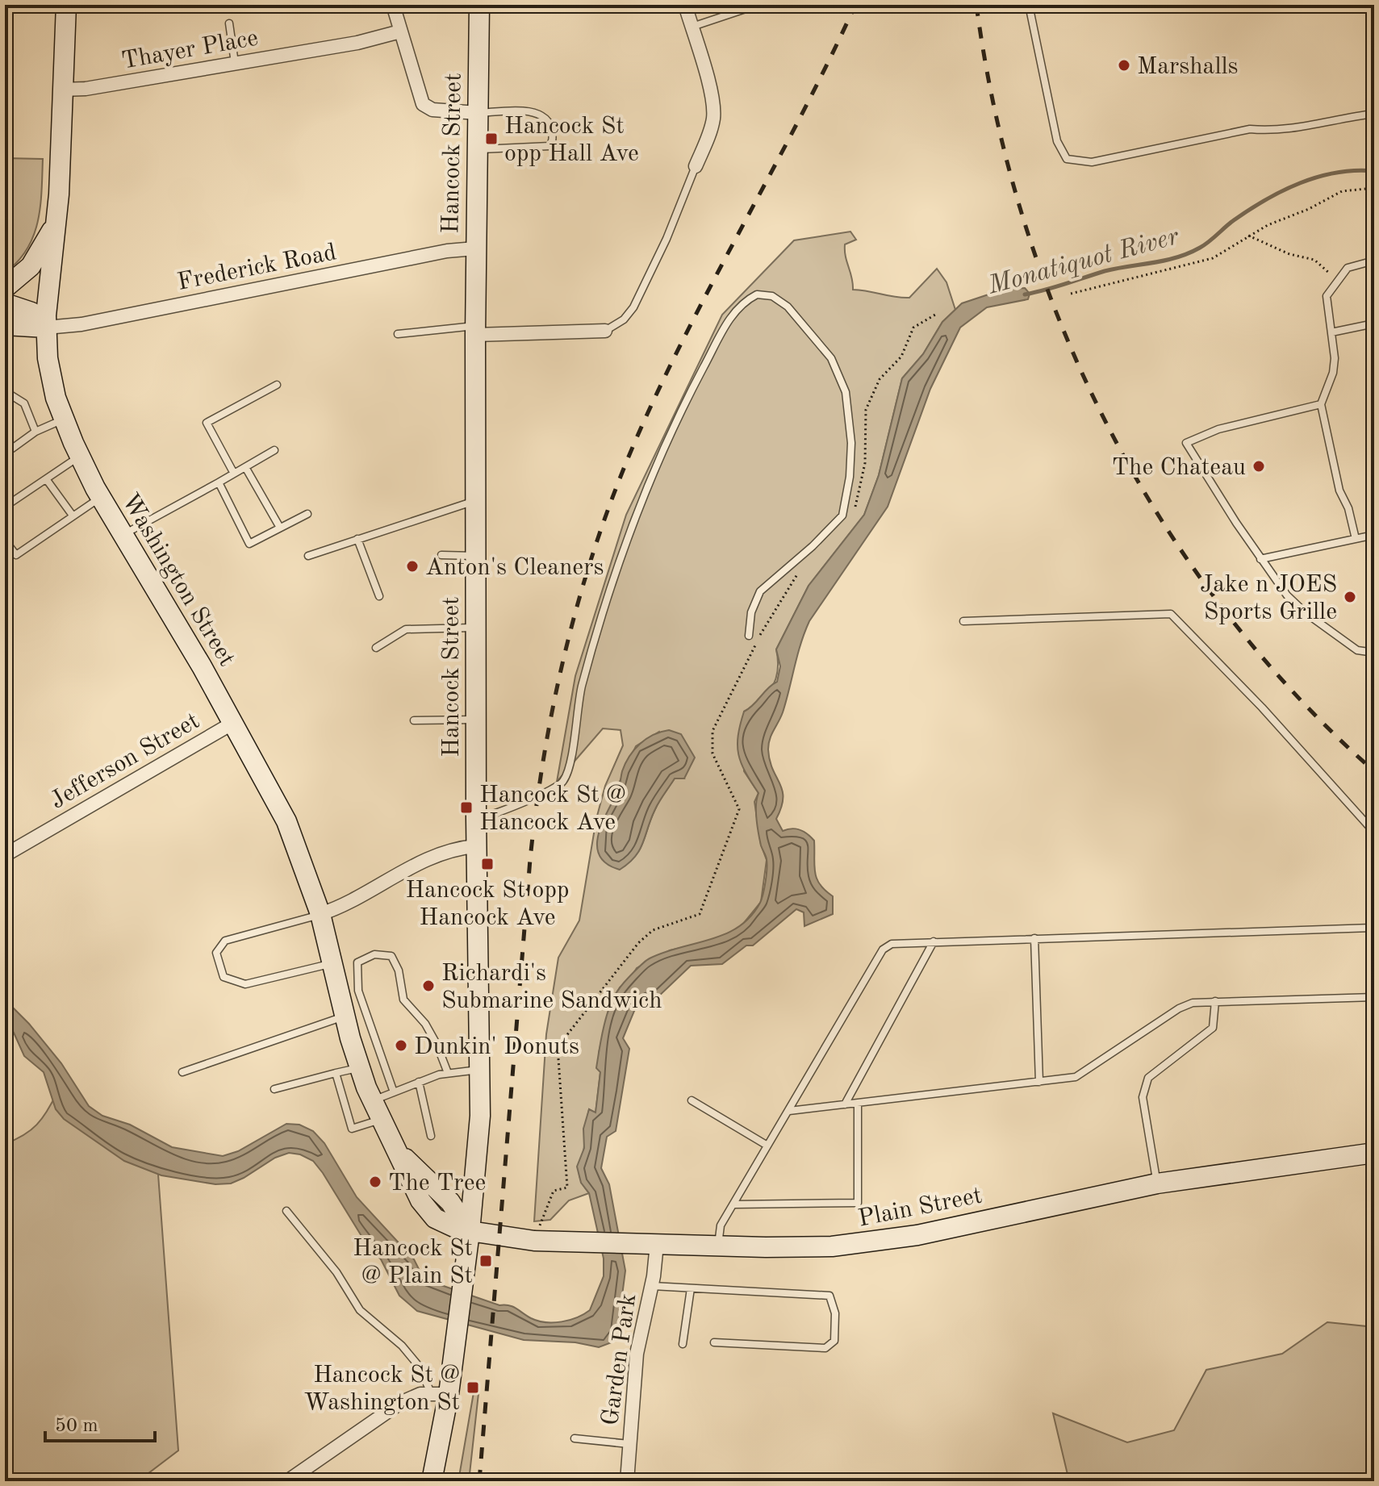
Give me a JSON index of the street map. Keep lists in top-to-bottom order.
{
  "streets": {
    "main road": ["Hancock Street", "Washington Street", "Plain Street"],
    "street": [
      "Thayer Place",
      "Frederick Road",
      "Jefferson Street",
      "Garden Park"
    ]
  },
  "crossings": [
    ["Thayer Place", "Washington Street"],
    ["Hancock Street", "Frederick Road"],
    ["Hancock Street", "Washington Street"],
    ["Hancock Street", "Plain Street"],
    ["Frederick Road", "Washington Street"],
    ["Washington Street", "Jefferson Street"],
    ["Washington Street", "Plain Street"],
    ["Plain Street", "Garden Park"]
  ],
  "water": ["Monatiquot River"],
  "places": {
    "other": [
      "Marshalls",
      "The Chateau",
      "Anton's Cleaners",
      "Jake n JOES Sports Grille",
      "Richardi's Submarine Sandwich",
      "Dunkin' Donuts",
      "The Tree"
    ],
    "transit": [
      "Hancock St opp Hall Ave",
      "Hancock St @ Hancock Ave",
      "Hancock St opp Hancock Ave",
      "Hancock St @ Plain St",
      "Hancock St @ Washington St"
    ]
  },
  "scale_bar": "50 m"
}
